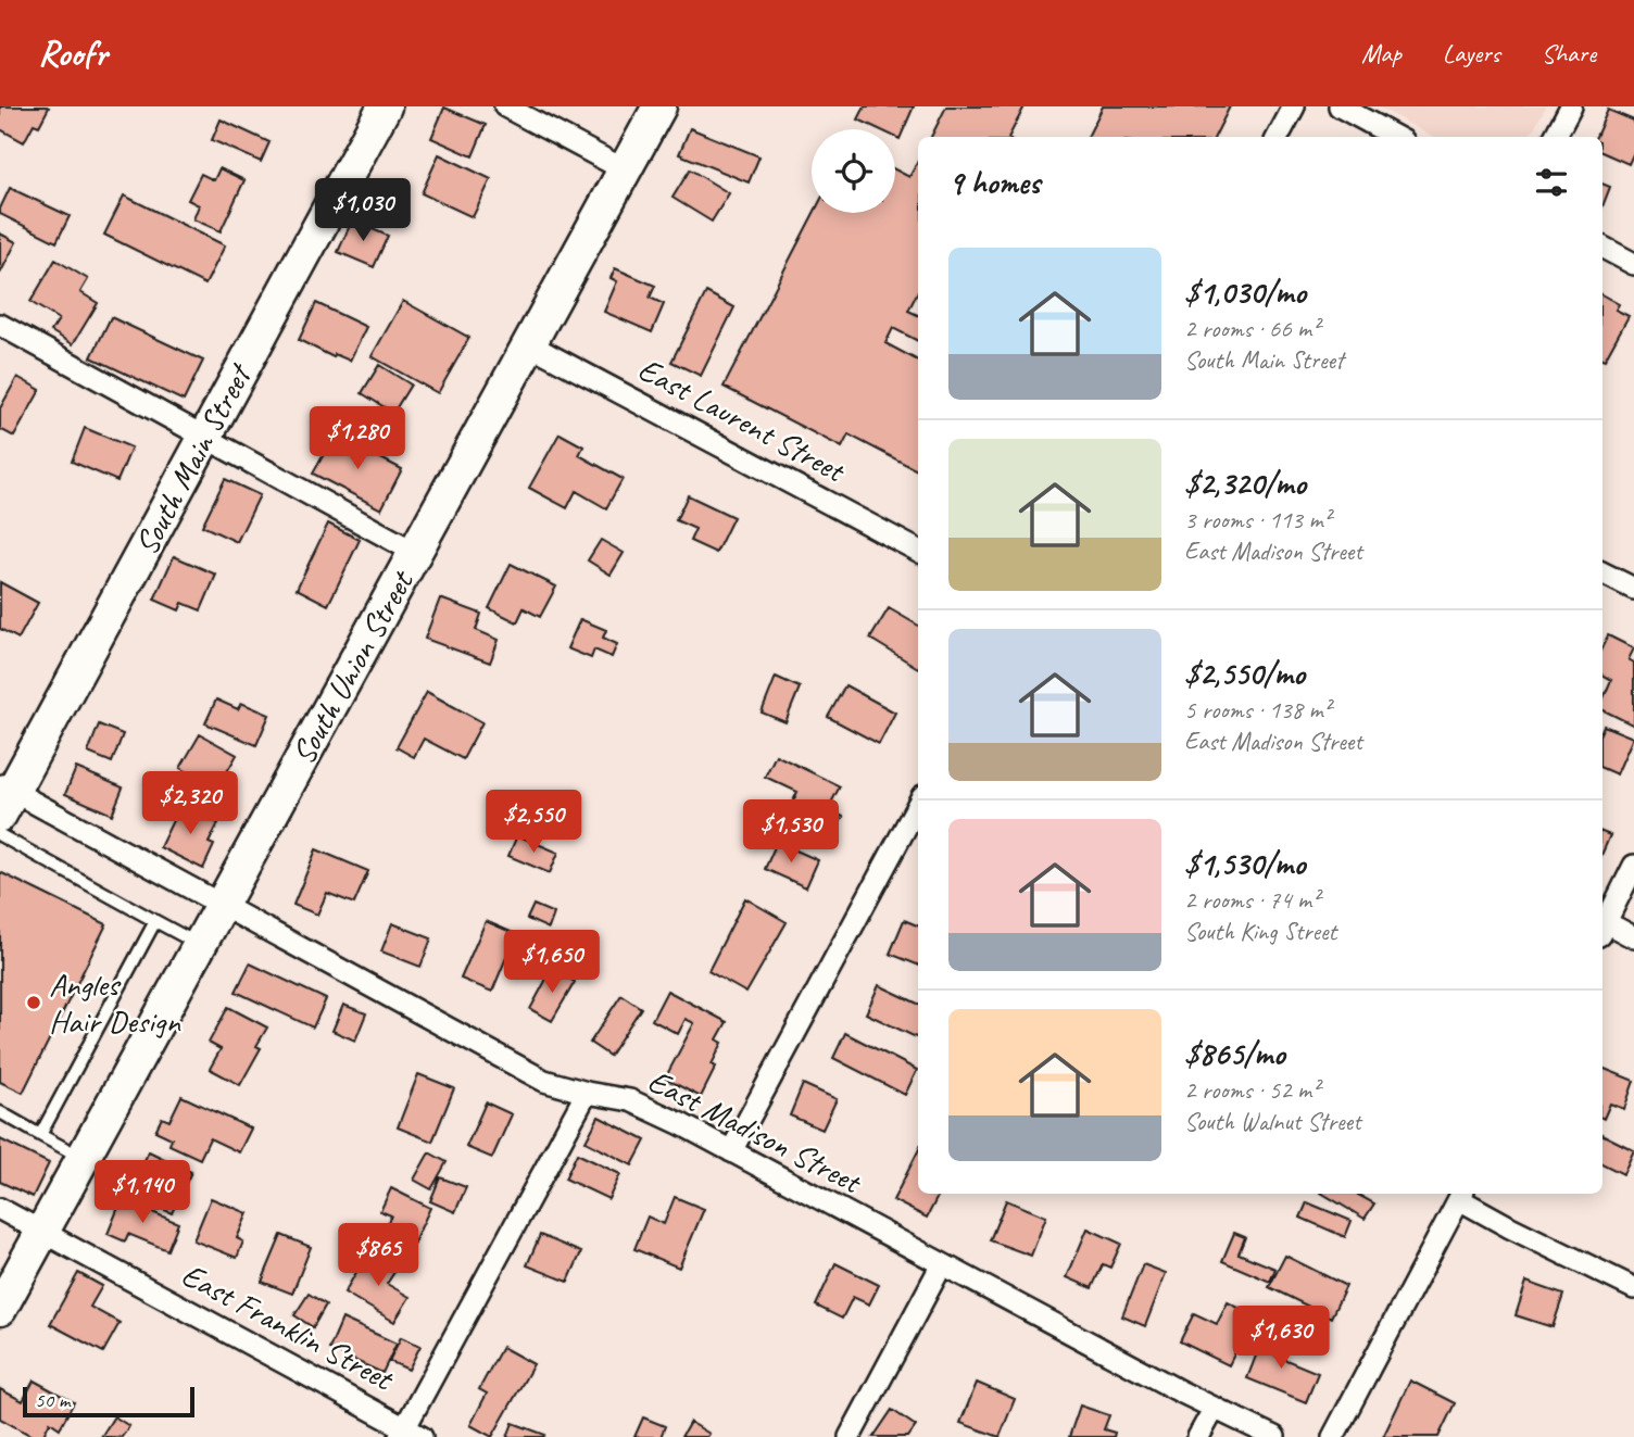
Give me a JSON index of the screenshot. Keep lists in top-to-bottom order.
{
  "streets": {
    "main road": ["South Main Street", "South Union Street"],
    "street": ["East Laurent Street", "East Madison Street", "East Franklin Street"]
  },
  "crossings": [
    ["East Laurent Street", "South Union Street"],
    ["South Main Street", "East Madison Street"],
    ["South Union Street", "East Madison Street"],
    ["South Union Street", "East Franklin Street"]
  ],
  "places": ["Angles Hair Design"],
  "scale_bar": "50 m",
  "page": {
    "header": "Roofr",
    "nav": ["Map", "Layers", "Share"],
    "heading": "9 homes",
    "price": [
      "$1,030",
      "$1,280",
      "$2,320",
      "$2,550",
      "$1,530",
      "$1,650",
      "$1,140",
      "$865",
      "$1,630"
    ],
    "list": [
      {
        "name": "$1,030/mo",
        "note": "2 rooms · 66 m² · South Main Street"
      },
      {
        "name": "$2,320/mo",
        "note": "3 rooms · 113 m² · East Madison Street"
      },
      {
        "name": "$2,550/mo",
        "note": "5 rooms · 138 m² · East Madison Street"
      },
      {
        "name": "$1,530/mo",
        "note": "2 rooms · 74 m² · South King Street"
      },
      {
        "name": "$865/mo",
        "note": "2 rooms · 52 m² · South Walnut Street"
      }
    ],
    "scale": "50 m"
  }
}
